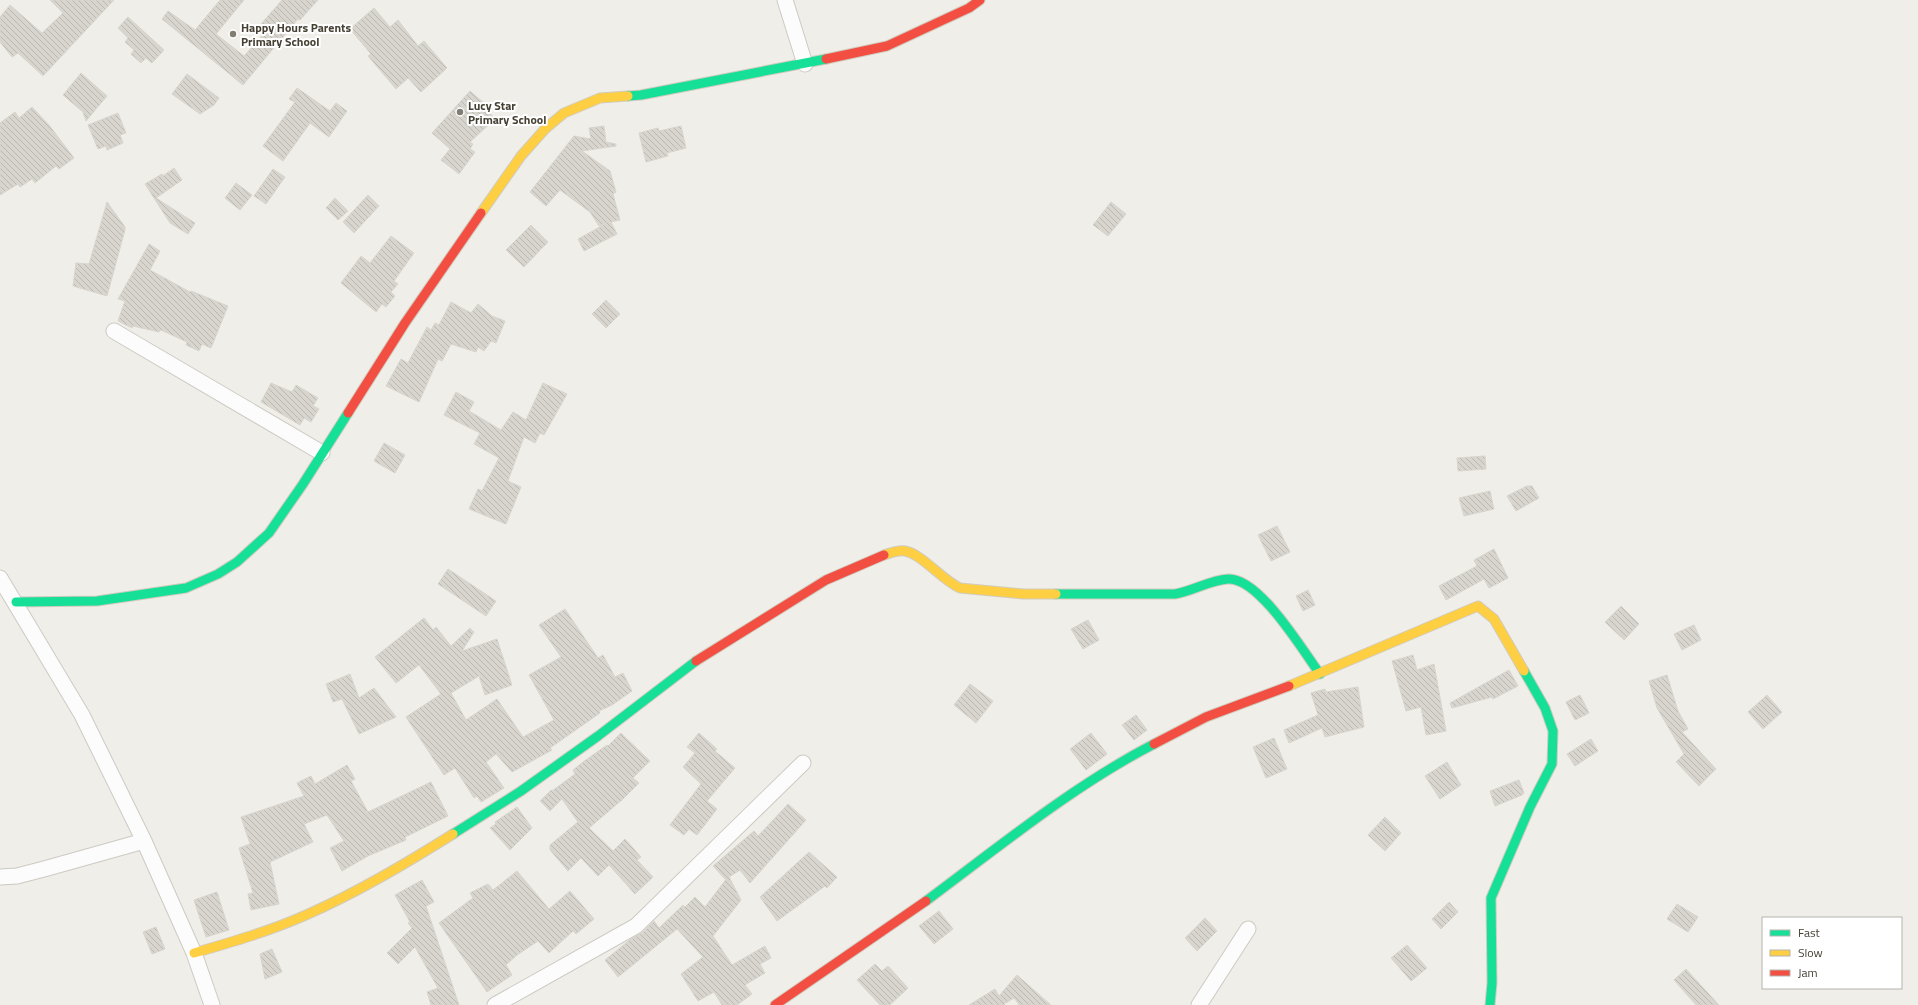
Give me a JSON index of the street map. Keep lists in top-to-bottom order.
{
  "places": ["Happy Hours Parents Primary School", "Lucy Star Primary School"],
  "legend": ["Fast", "Slow", "Jam"]
}
